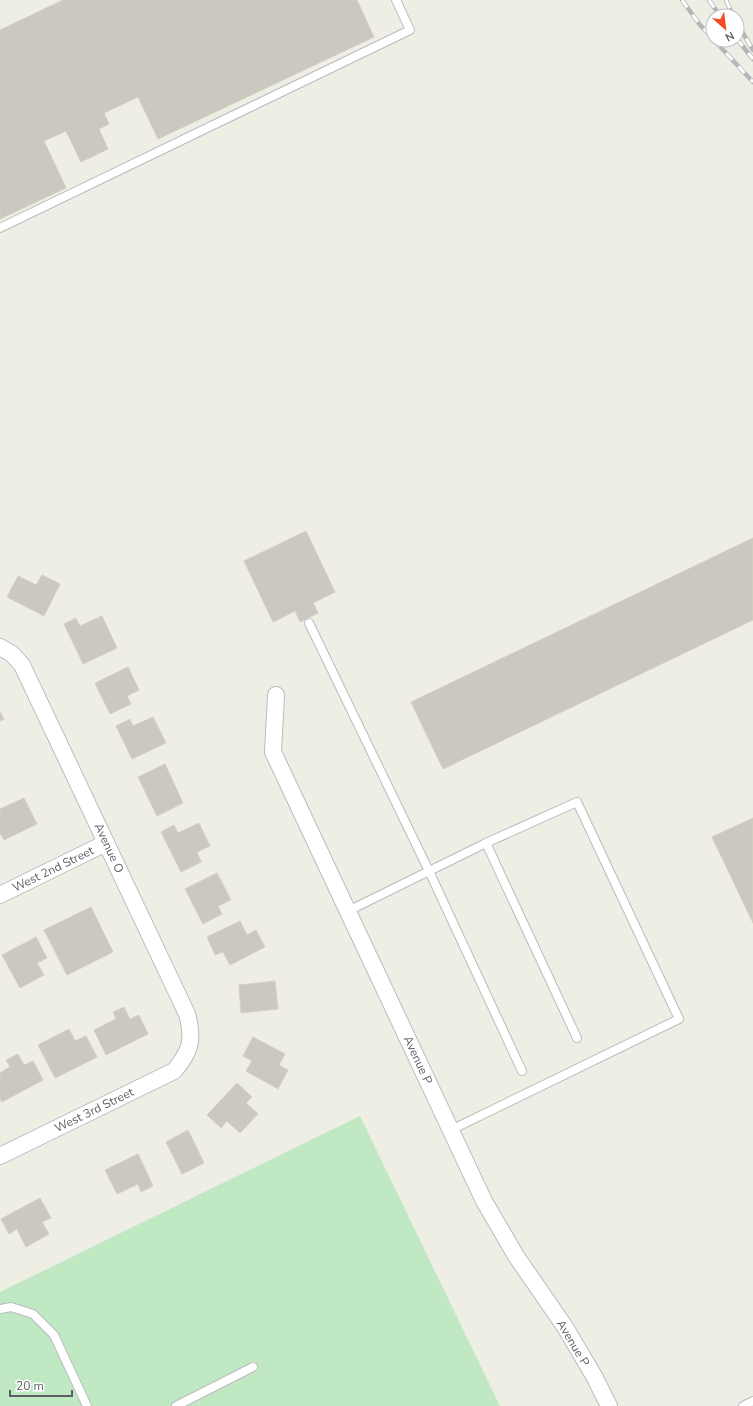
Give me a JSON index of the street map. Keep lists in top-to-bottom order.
{
  "streets": {
    "street": [
      "Avenue O",
      "West 2nd Street",
      "Avenue P",
      "West 3rd Street"
    ]
  },
  "crossings": [
    ["Avenue O", "West 2nd Street"],
    ["Avenue O", "West 3rd Street"]
  ],
  "scale_bar": "20 m",
  "north": "bottom right"
}
